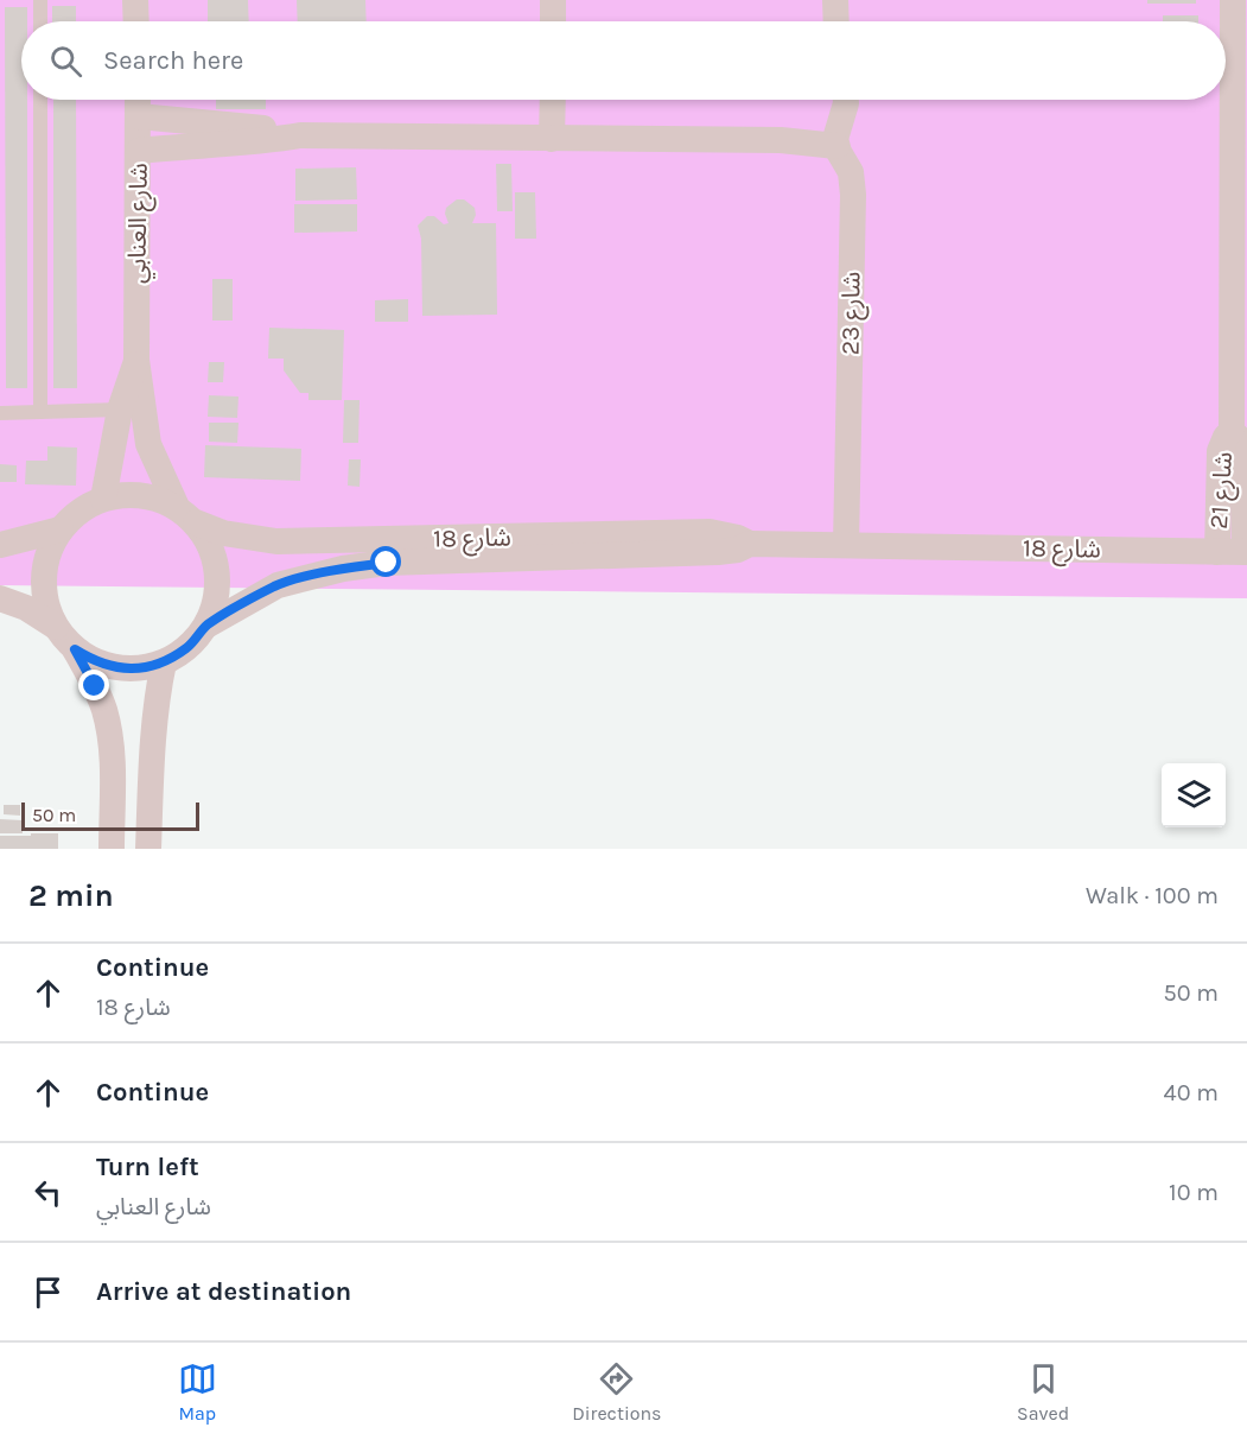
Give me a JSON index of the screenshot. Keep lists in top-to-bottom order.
{
  "streets": {
    "street": [
      "شارع العنابي",
      "شارع 23",
      "شارع 21",
      "شارع 18"
    ]
  },
  "crossings": [
    ["شارع العنابي", "شارع 18"],
    ["شارع 23", "شارع 18"],
    ["شارع 21", "شارع 18"]
  ],
  "scale_bar": "50 m",
  "page": {
    "search": "Search here",
    "scale": "50 m",
    "heading": ["2 min", "Walk · 100 m"],
    "list": [
      ["Continue", "شارع 18", "50 m"],
      ["Continue", "40 m"],
      ["Turn left", "شارع العنابي", "10 m"],
      "Arrive at destination"
    ],
    "nav": ["Map", "Directions", "Saved"]
  }
}
